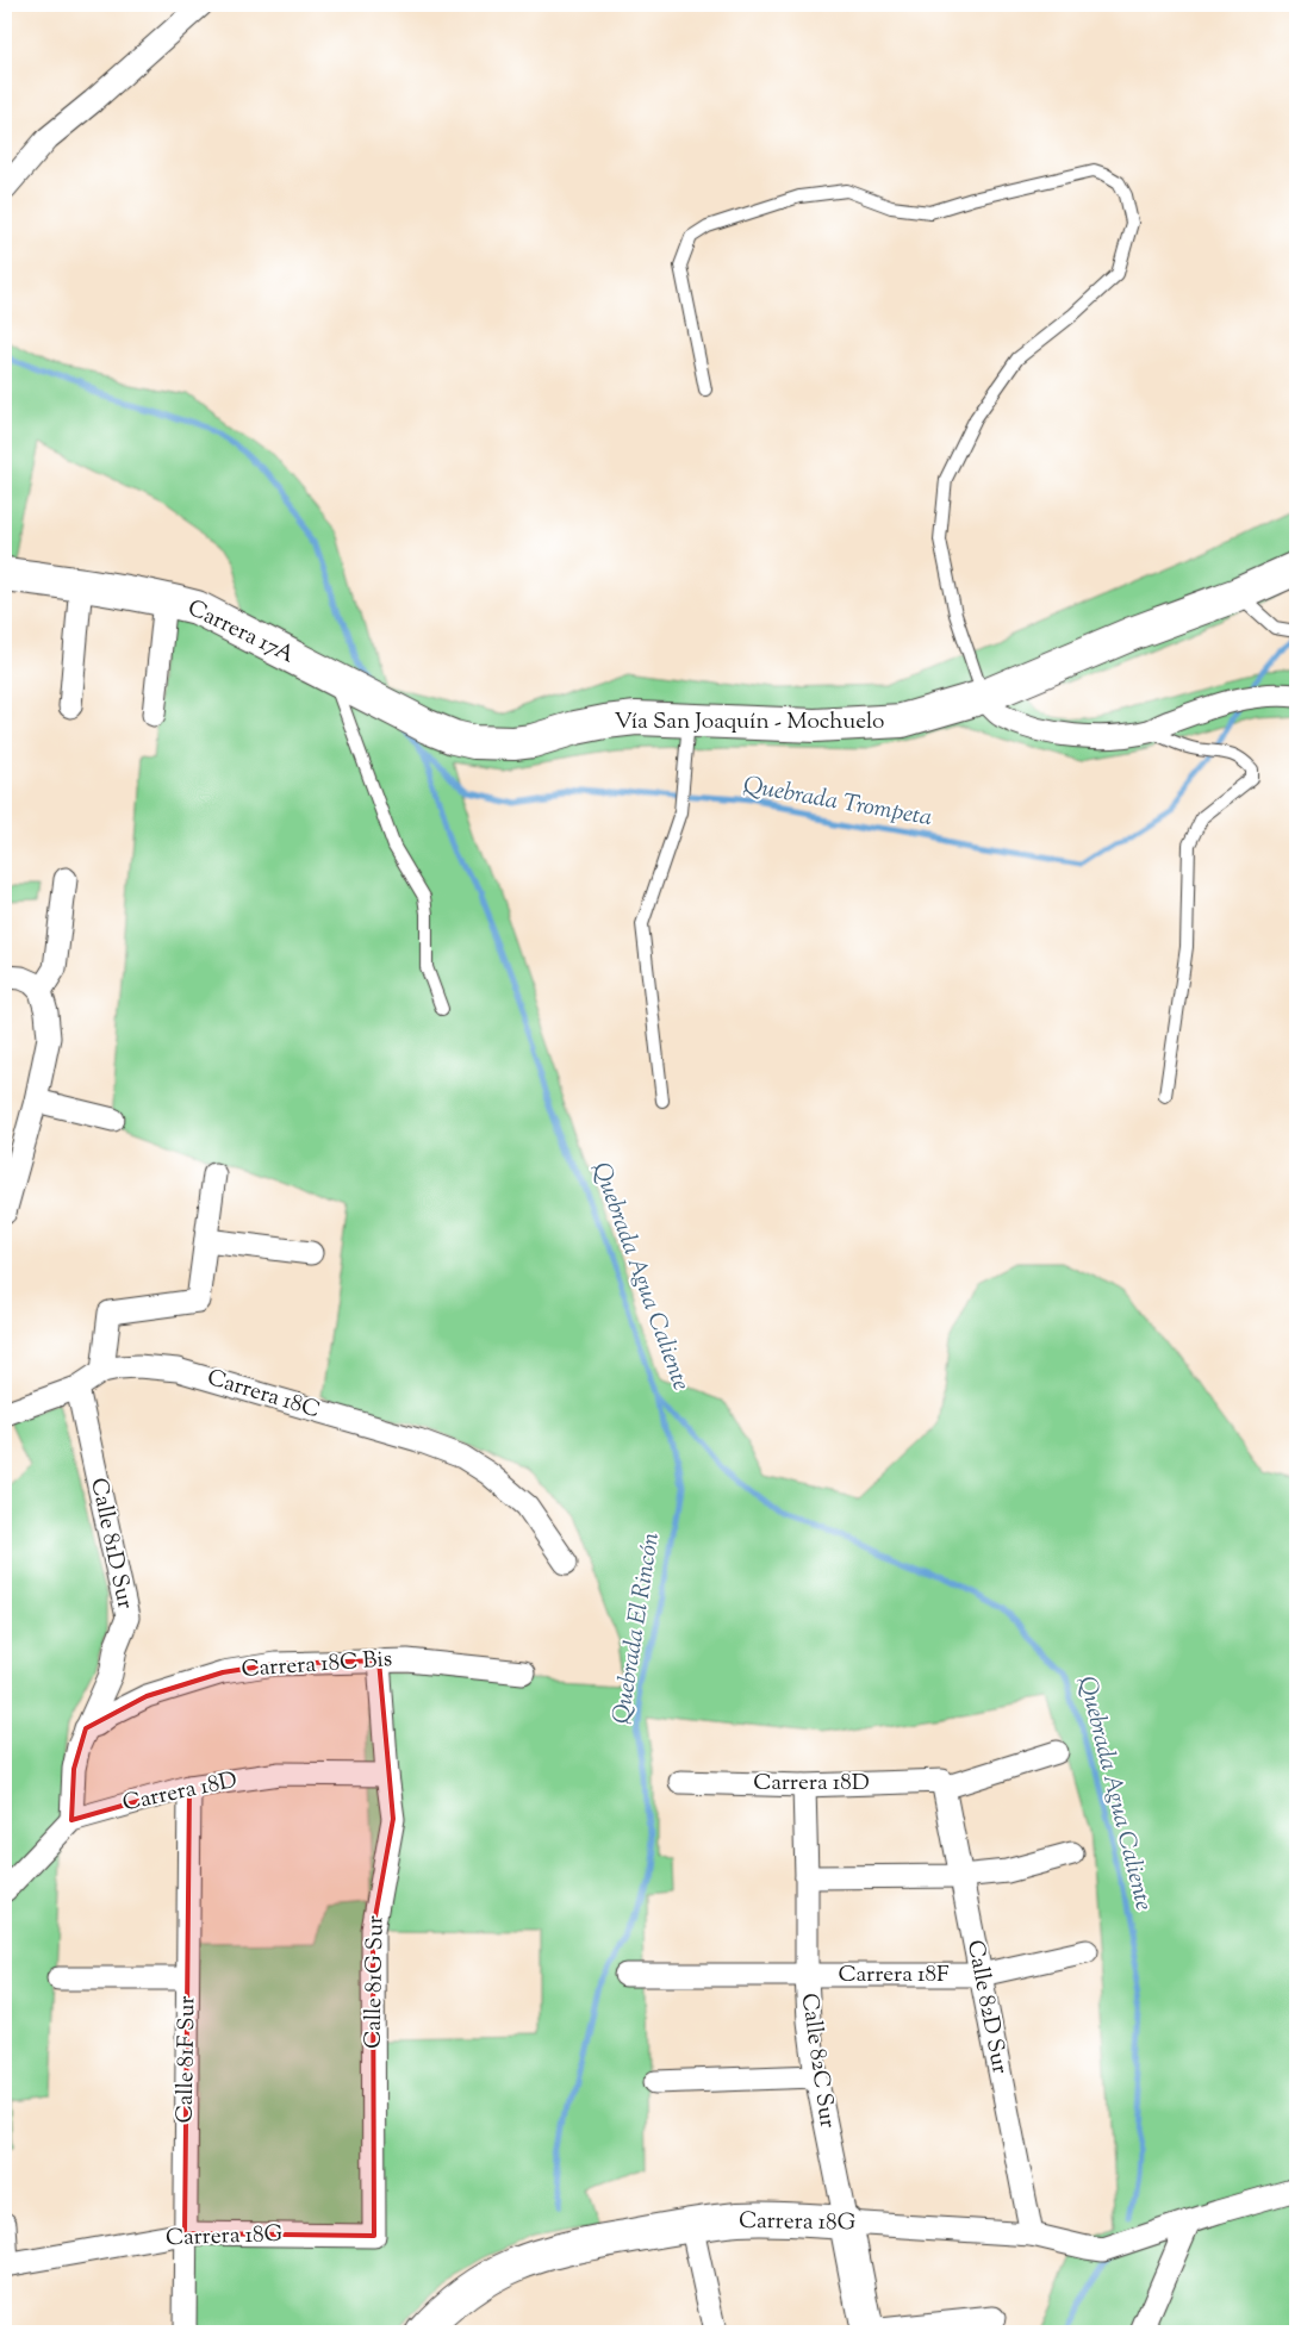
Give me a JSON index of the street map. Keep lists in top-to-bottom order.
{
  "streets": {
    "street": [
      "Carrera 17A",
      "Vía San Joaquín - Mochuelo",
      "Carrera 18C",
      "Calle 81D Sur",
      "Carrera 18C Bis",
      "Carrera 18D",
      "Carrera 18F",
      "Calle 81G Sur",
      "Calle 82D Sur",
      "Calle 81F Sur",
      "Calle 82C Sur",
      "Carrera 18G"
    ]
  },
  "crossings": [
    ["Carrera 17A", "Vía San Joaquín - Mochuelo"],
    ["Carrera 18C", "Calle 81D Sur"],
    ["Calle 81D Sur", "Carrera 18C Bis"],
    ["Calle 81D Sur", "Carrera 18D"],
    ["Carrera 18C Bis", "Calle 81G Sur"],
    ["Carrera 18D", "Calle 81G Sur"],
    ["Carrera 18D", "Calle 82D Sur"],
    ["Carrera 18D", "Calle 81F Sur"],
    ["Carrera 18D", "Calle 82C Sur"],
    ["Carrera 18F", "Calle 82D Sur"],
    ["Carrera 18F", "Calle 82C Sur"],
    ["Calle 81G Sur", "Carrera 18G"],
    ["Calle 82D Sur", "Carrera 18G"],
    ["Calle 81F Sur", "Carrera 18G"],
    ["Calle 82C Sur", "Carrera 18G"]
  ],
  "water": ["Quebrada Trompeta", "Quebrada Agua Caliente", "Quebrada El Rincón"]
}
